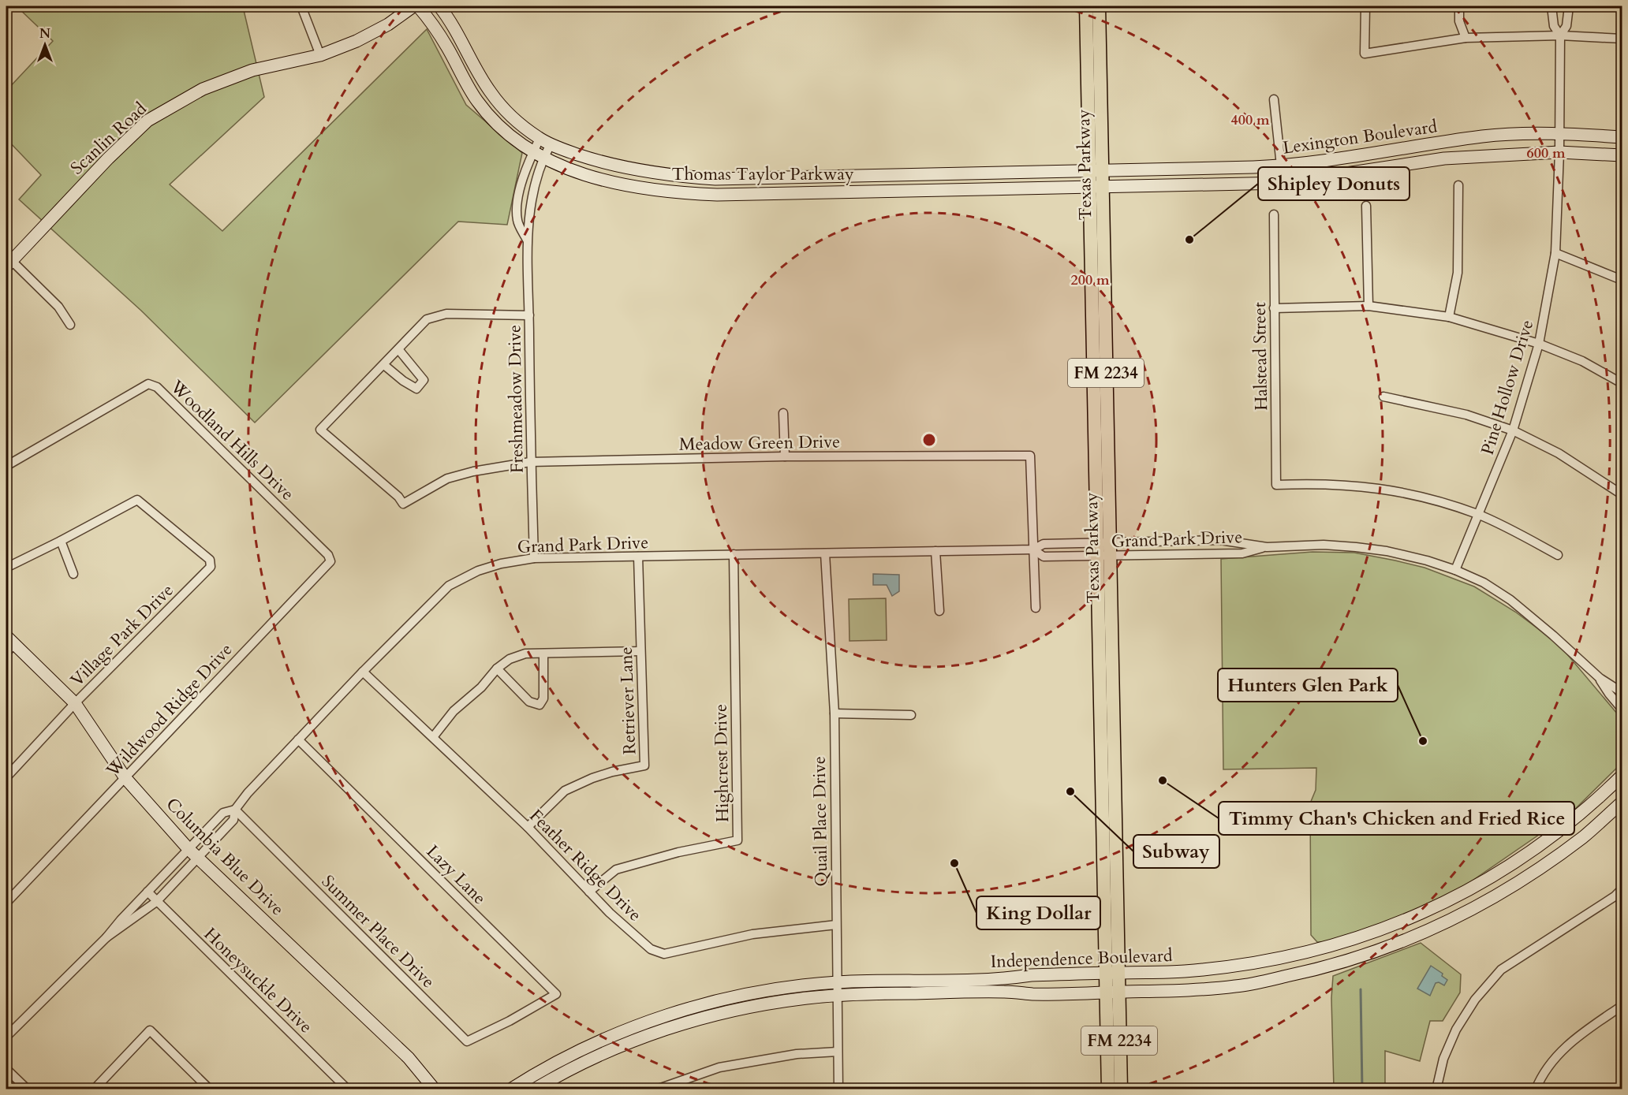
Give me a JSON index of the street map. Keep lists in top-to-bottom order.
{
  "streets": {
    "main road": ["Texas Parkway", "FM 2234"],
    "street": [
      "Lexington Boulevard",
      "Scanlin Road",
      "Thomas Taylor Parkway",
      "Halstead Street",
      "Pine Hollow Drive",
      "Freshmeadow Drive",
      "Woodland Hills Drive",
      "Meadow Green Drive",
      "Grand Park Drive",
      "Village Park Drive",
      "Retriever Lane",
      "Wildwood Ridge Drive",
      "Highcrest Drive",
      "Quail Place Drive",
      "Columbia Blue Drive",
      "Feather Ridge Drive",
      "Lazy Lane",
      "Summer Place Drive",
      "Independence Boulevard",
      "Honeysuckle Drive"
    ]
  },
  "crossings": [
    ["Lexington Boulevard", "Texas Parkway"],
    ["Lexington Boulevard", "Thomas Taylor Parkway"],
    ["Lexington Boulevard", "Pine Hollow Drive"],
    ["Texas Parkway", "Thomas Taylor Parkway"],
    ["Texas Parkway", "Grand Park Drive"],
    ["Texas Parkway", "Independence Boulevard"],
    ["Thomas Taylor Parkway", "Freshmeadow Drive"],
    ["Halstead Street", "Pine Hollow Drive"],
    ["Pine Hollow Drive", "Grand Park Drive"],
    ["Freshmeadow Drive", "Meadow Green Drive"],
    ["Freshmeadow Drive", "Grand Park Drive"],
    ["Woodland Hills Drive", "Wildwood Ridge Drive"],
    ["Meadow Green Drive", "Grand Park Drive"],
    ["Grand Park Drive", "Retriever Lane"],
    ["Grand Park Drive", "Highcrest Drive"],
    ["Grand Park Drive", "Quail Place Drive"],
    ["Grand Park Drive", "Columbia Blue Drive"],
    ["Grand Park Drive", "Feather Ridge Drive"],
    ["Grand Park Drive", "Lazy Lane"],
    ["Grand Park Drive", "Summer Place Drive"],
    ["Grand Park Drive", "Honeysuckle Drive"],
    ["Village Park Drive", "Columbia Blue Drive"],
    ["Retriever Lane", "Feather Ridge Drive"],
    ["Wildwood Ridge Drive", "Columbia Blue Drive"],
    ["Highcrest Drive", "Feather Ridge Drive"],
    ["Quail Place Drive", "Feather Ridge Drive"],
    ["Quail Place Drive", "Independence Boulevard"],
    ["Lazy Lane", "Summer Place Drive"]
  ],
  "places": [
    "Shipley Donuts",
    "Hunters Glen Park",
    "Timmy Chan's Chicken and Fried Rice",
    "Subway",
    "King Dollar"
  ],
  "north": "top",
  "rings": ["400 m", "600 m", "200 m"]
}
